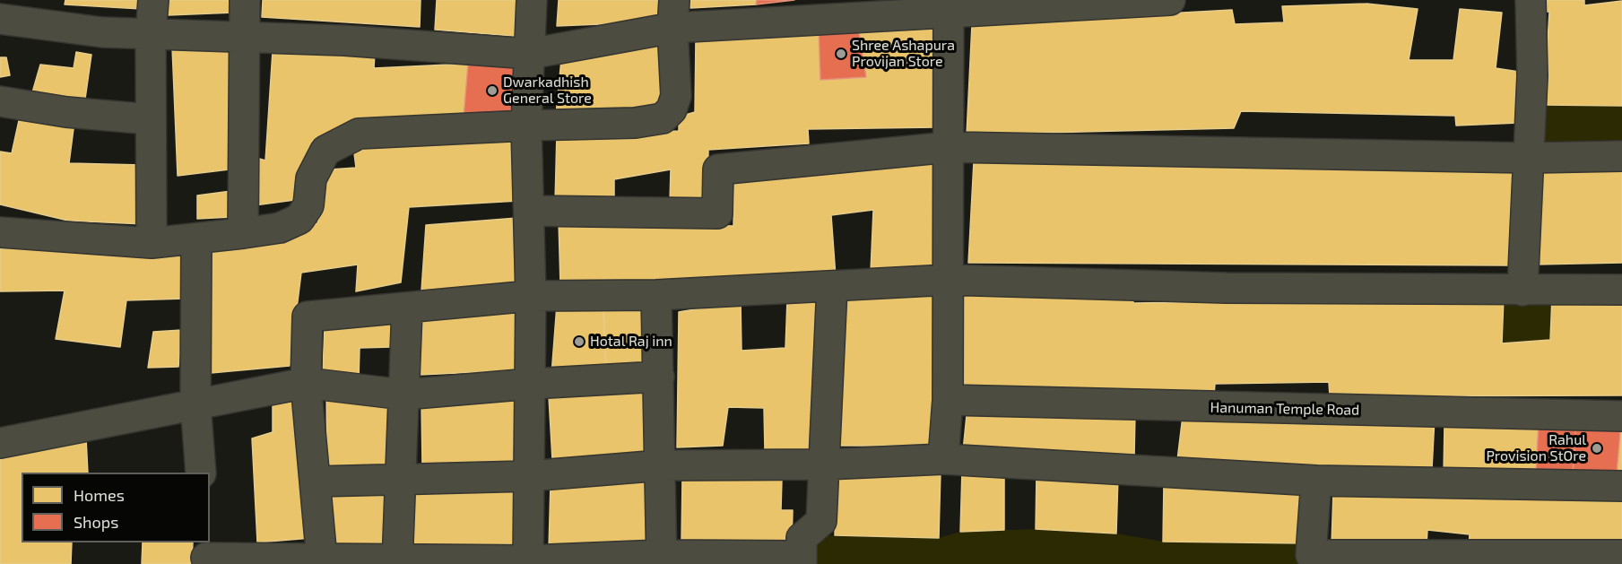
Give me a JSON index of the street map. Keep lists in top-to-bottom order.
{
  "streets": {
    "street": ["Hanuman Temple Road"]
  },
  "places": [
    "Shree Ashapura Provijan Store",
    "Dwarkadhish General Store",
    "Hotal Raj inn",
    "Rahul Provision StOre"
  ],
  "legend": ["Homes", "Shops"]
}
